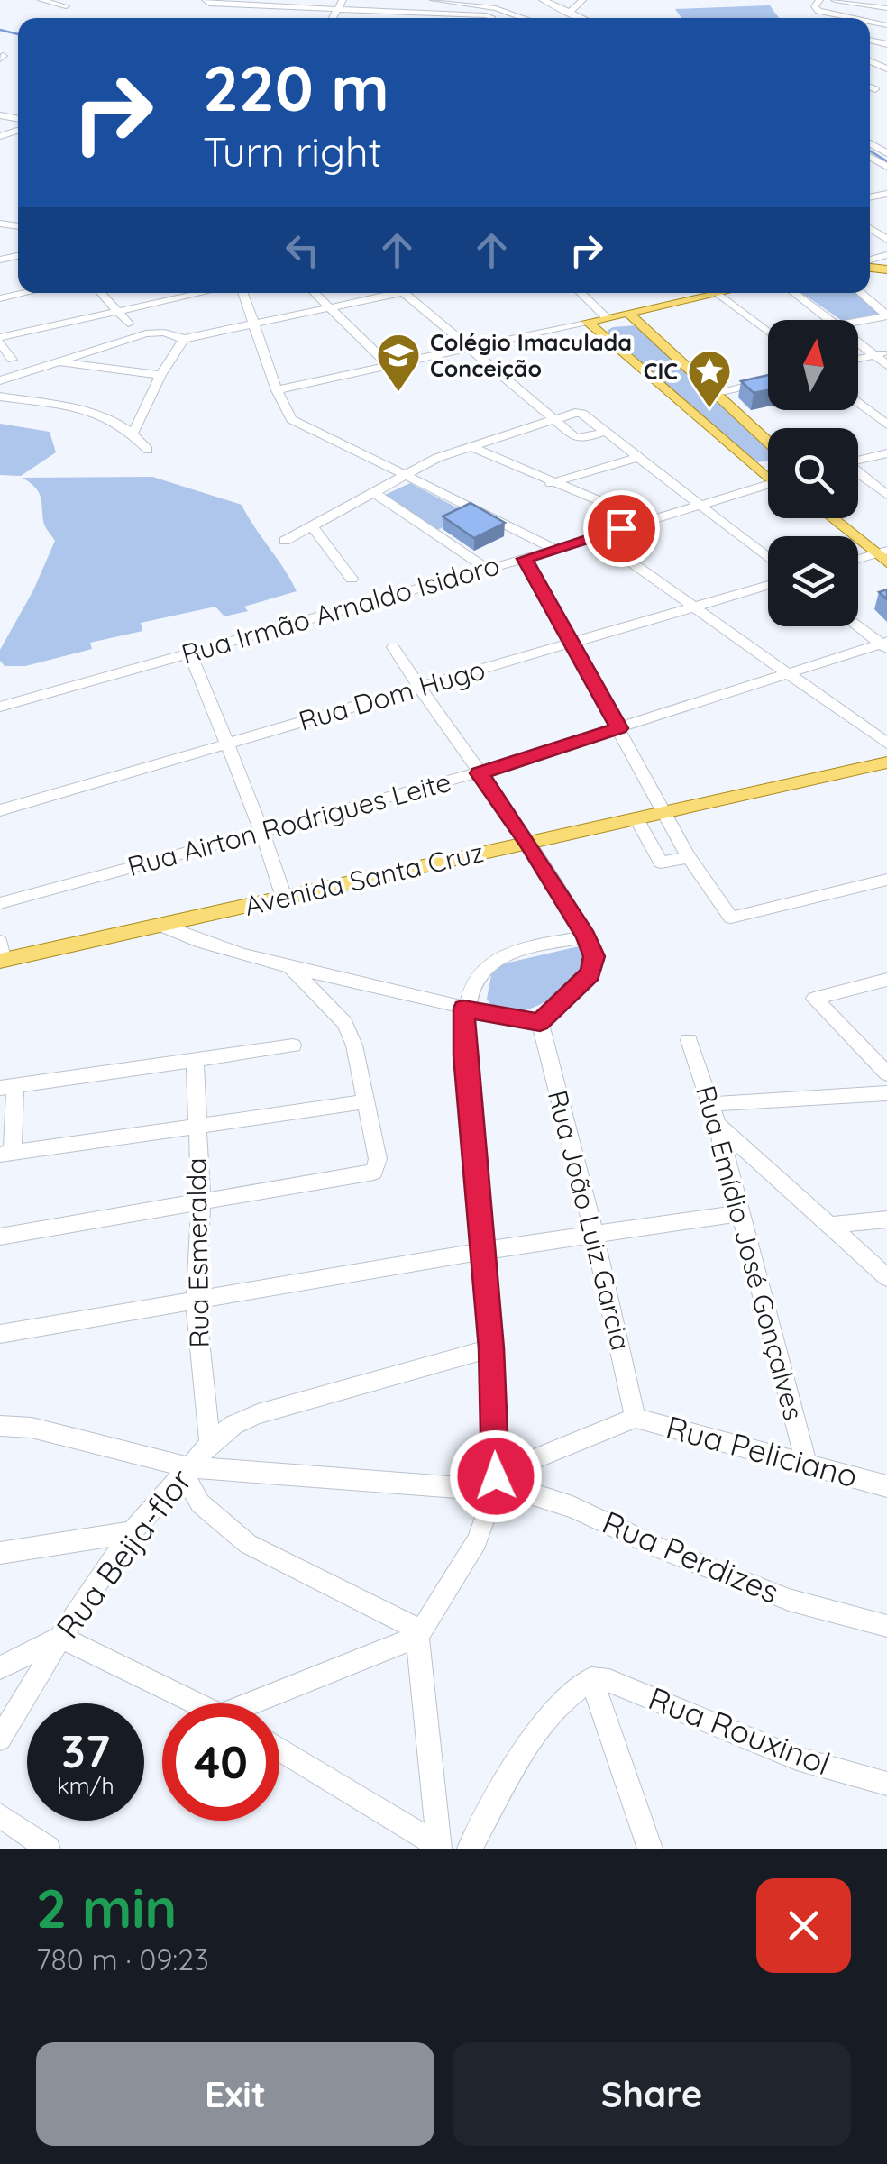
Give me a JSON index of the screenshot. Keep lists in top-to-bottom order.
{
  "streets": {
    "main road": ["Avenida Santa Cruz"],
    "street": [
      "Rua Irmão Arnaldo Isidoro",
      "Rua Dom Hugo",
      "Rua Airton Rodrigues Leite",
      "Rua João Luiz Garcia",
      "Rua Esmeralda",
      "Rua Emídio José Gonçalves",
      "Rua Peliciano",
      "Rua Beija-flor",
      "Rua Perdizes",
      "Rua Rouxinol"
    ]
  },
  "crossings": [
    ["Rua João Luiz Garcia", "Rua Peliciano"],
    ["Rua Esmeralda", "Rua Beija-flor"],
    ["Rua Emídio José Gonçalves", "Rua Peliciano"],
    ["Rua Beija-flor", "Rua Perdizes"]
  ],
  "places": {
    "school or university": ["Colégio Imaculada Conceição"],
    "place": ["CIC"]
  },
  "north": "top",
  "page": {
    "turn": ["220 m", "Turn right"],
    "speed": "37 km/h",
    "limit": "40",
    "heading": ["2 min", "780 m · 09:23"],
    "buttons": ["Exit", "Share"]
  }
}
